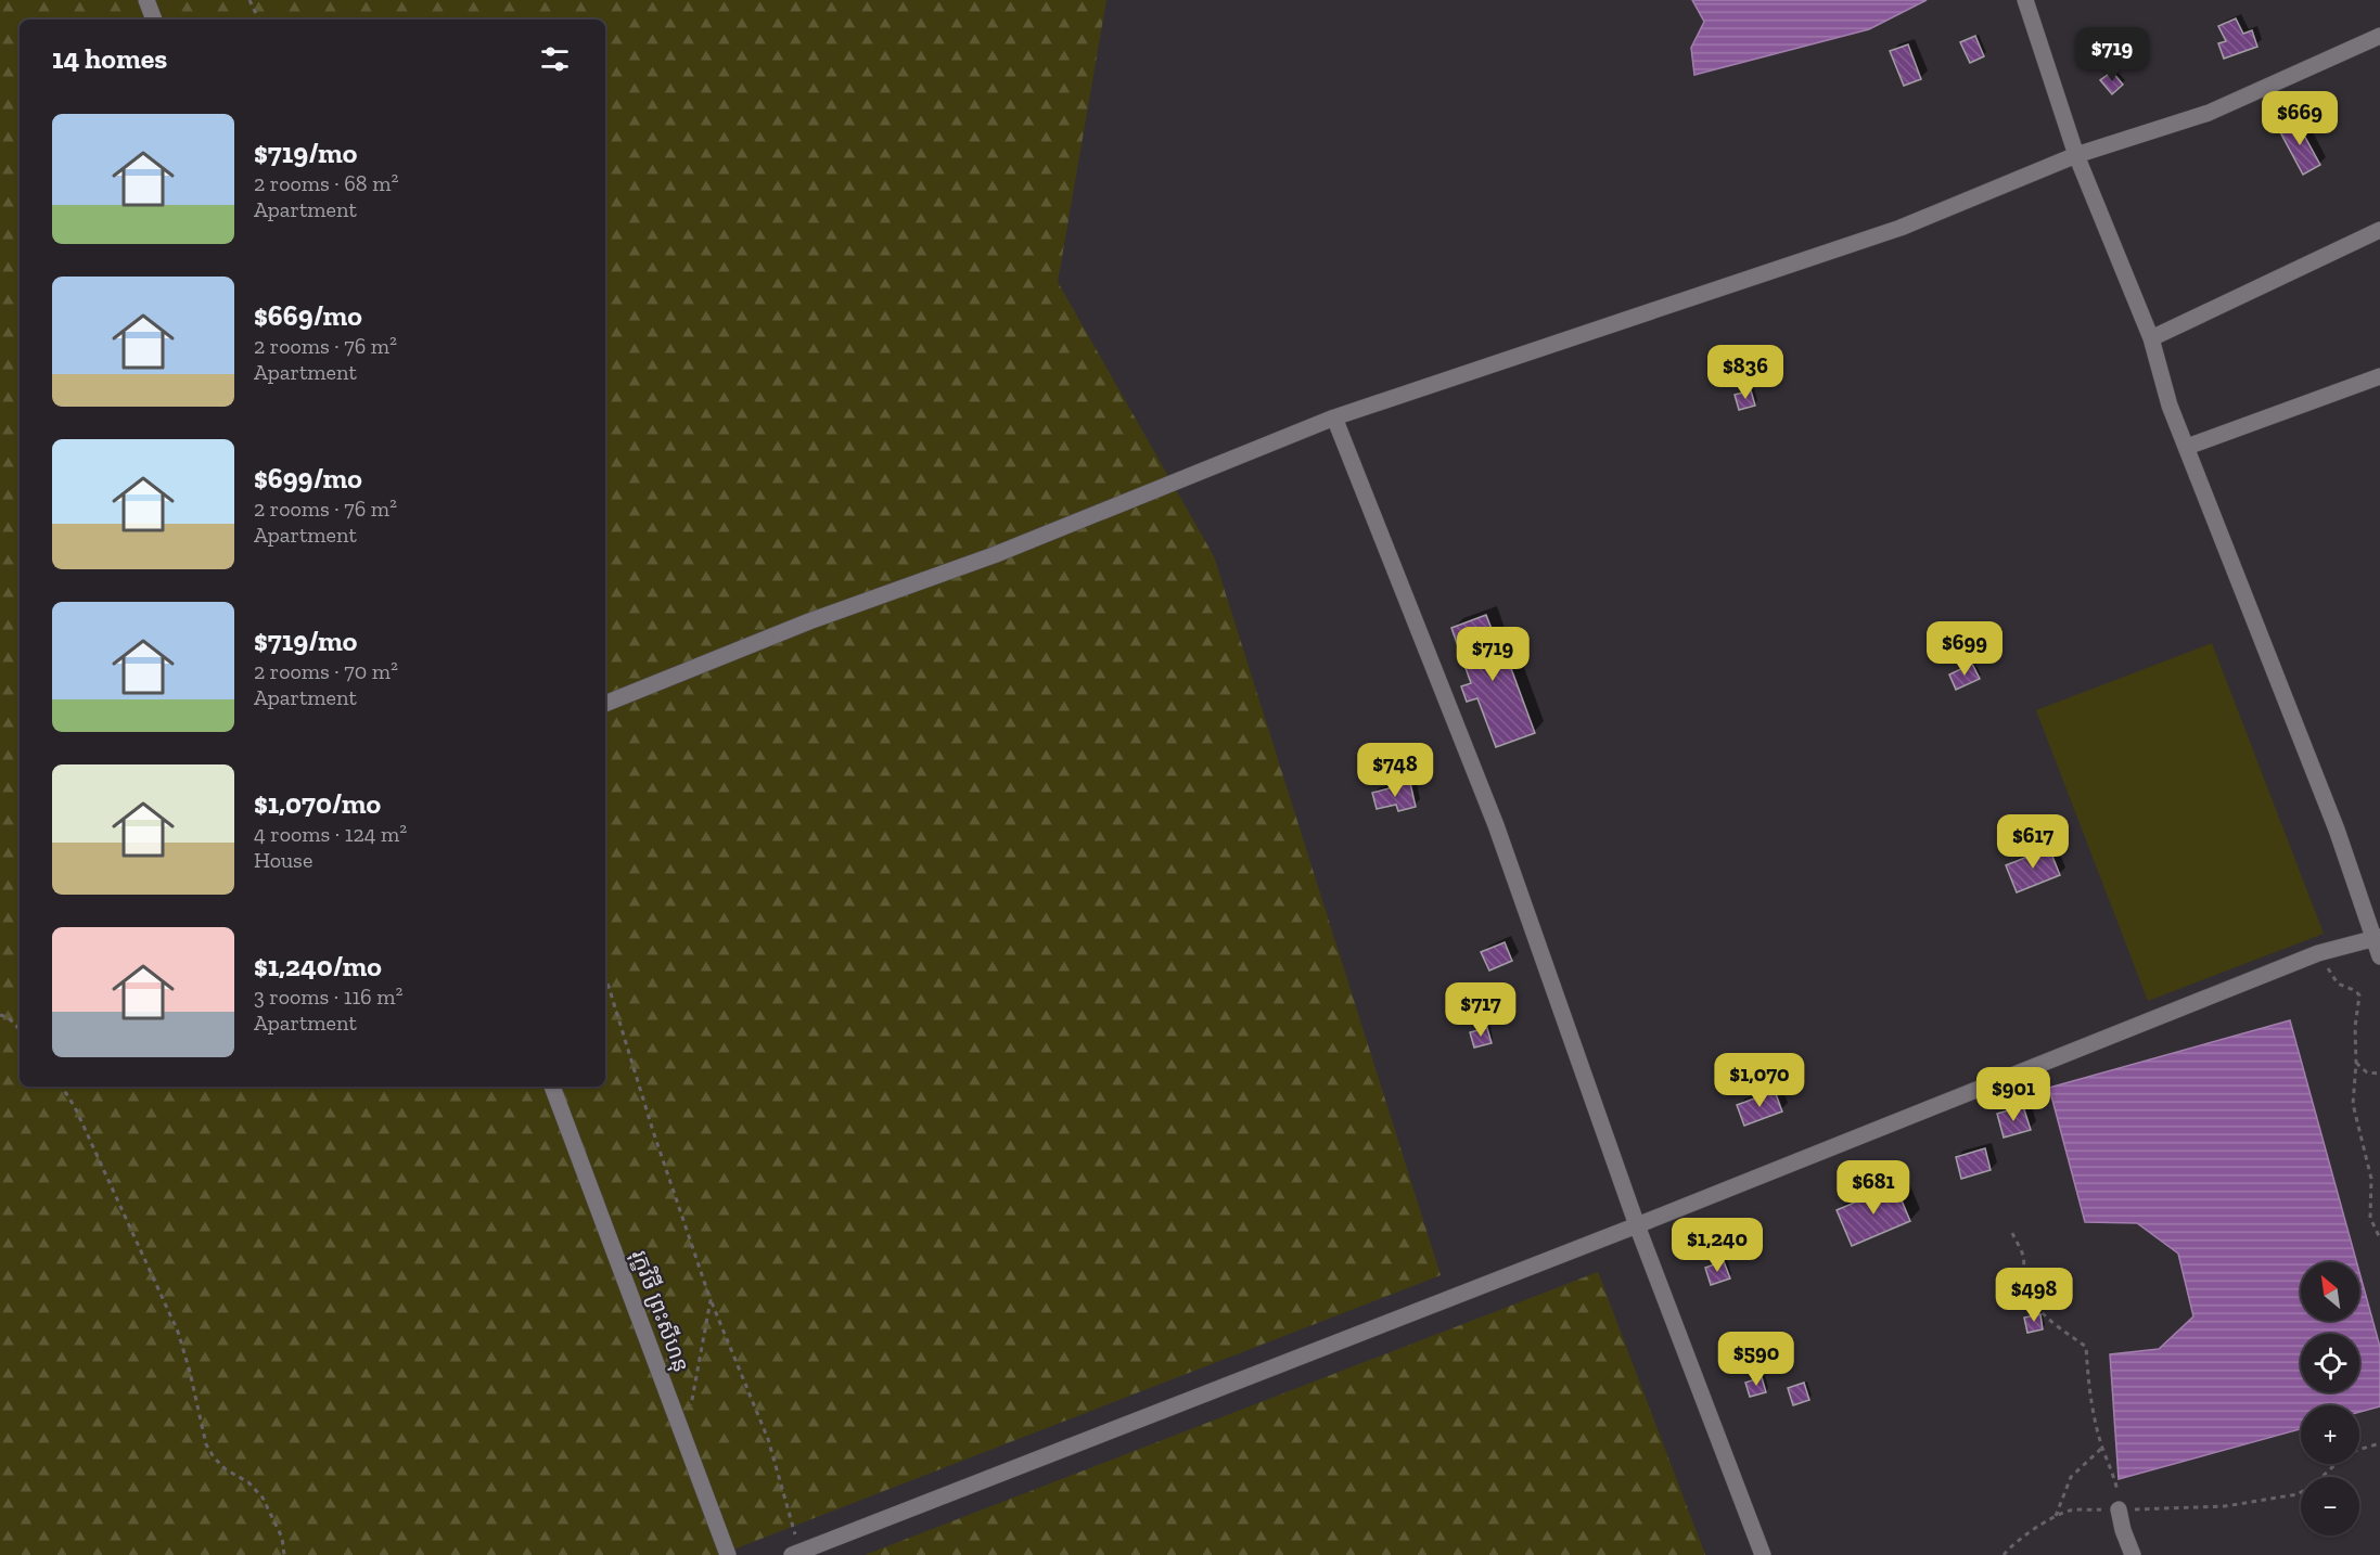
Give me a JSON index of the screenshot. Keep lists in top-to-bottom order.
{
  "streets": {
    "street": ["រុក្ខវិថី ព្រះសីហនុ"]
  },
  "north": "top left",
  "page": {
    "heading": "14 homes",
    "price": [
      "$719",
      "$669",
      "$836",
      "$699",
      "$719",
      "$748",
      "$617",
      "$717",
      "$1,070",
      "$901",
      "$681",
      "$1,240",
      "$498",
      "$590"
    ],
    "list": [
      {
        "name": "$719/mo",
        "note": "2 rooms · 68 m² · Apartment"
      },
      {
        "name": "$669/mo",
        "note": "2 rooms · 76 m² · Apartment"
      },
      {
        "name": "$699/mo",
        "note": "2 rooms · 76 m² · Apartment"
      },
      {
        "name": "$719/mo",
        "note": "2 rooms · 70 m² · Apartment"
      },
      {
        "name": "$1,070/mo",
        "note": "4 rooms · 124 m² · House"
      },
      {
        "name": "$1,240/mo",
        "note": "3 rooms · 116 m² · Apartment"
      }
    ],
    "map_buttons": ["+", "−"]
  }
}
